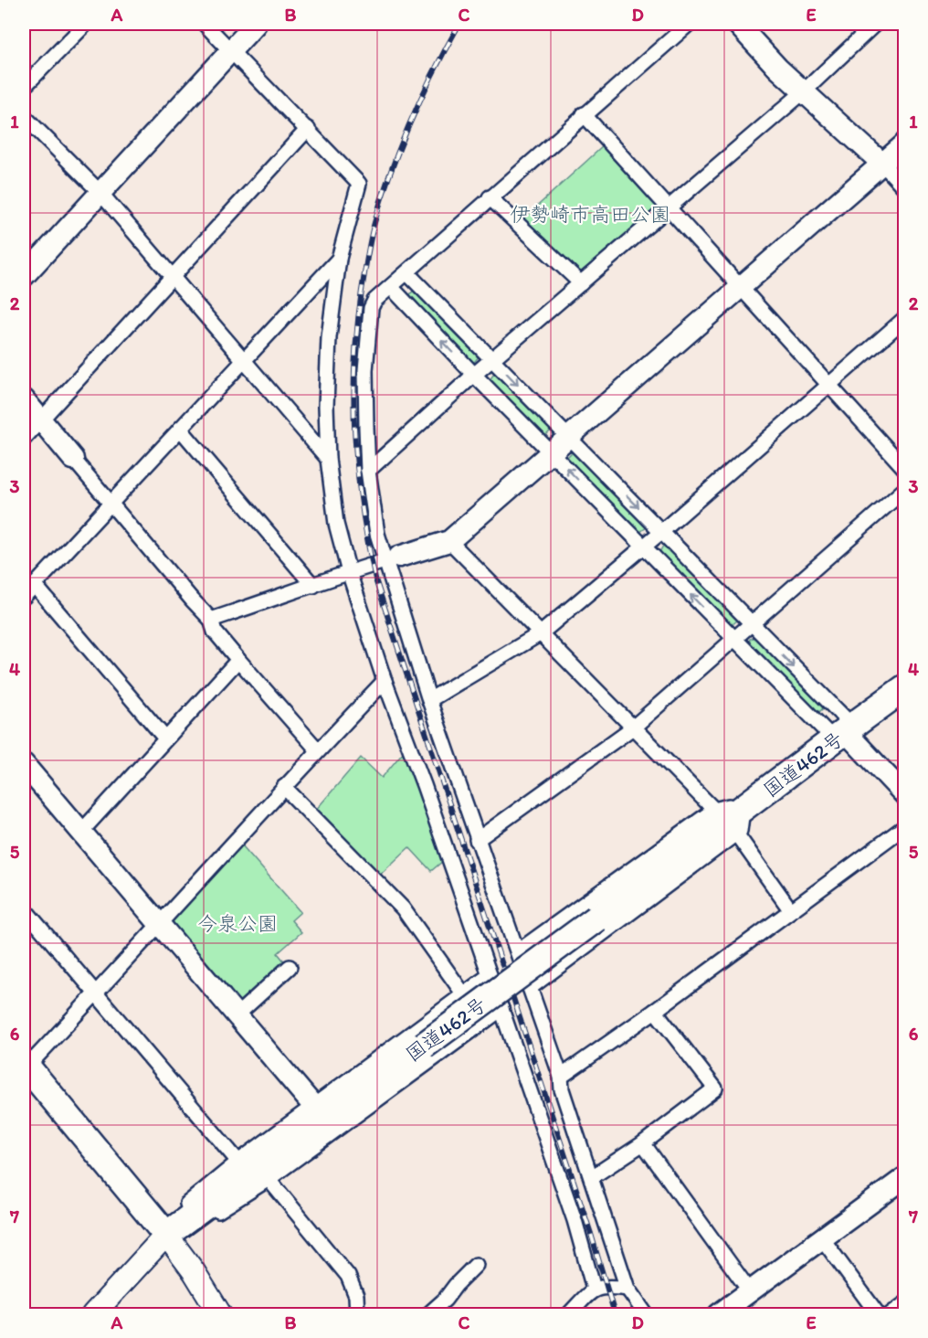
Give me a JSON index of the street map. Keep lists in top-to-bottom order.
{
  "streets": {
    "highway": ["国道462号"]
  },
  "parks": ["伊勢崎市高田公園", "今泉公園"],
  "grid": {
    "columns": [
      "A",
      "B",
      "C",
      "D",
      "E"
    ],
    "rows": [
      "1",
      "2",
      "3",
      "4",
      "5",
      "6",
      "7"
    ]
  }
}
